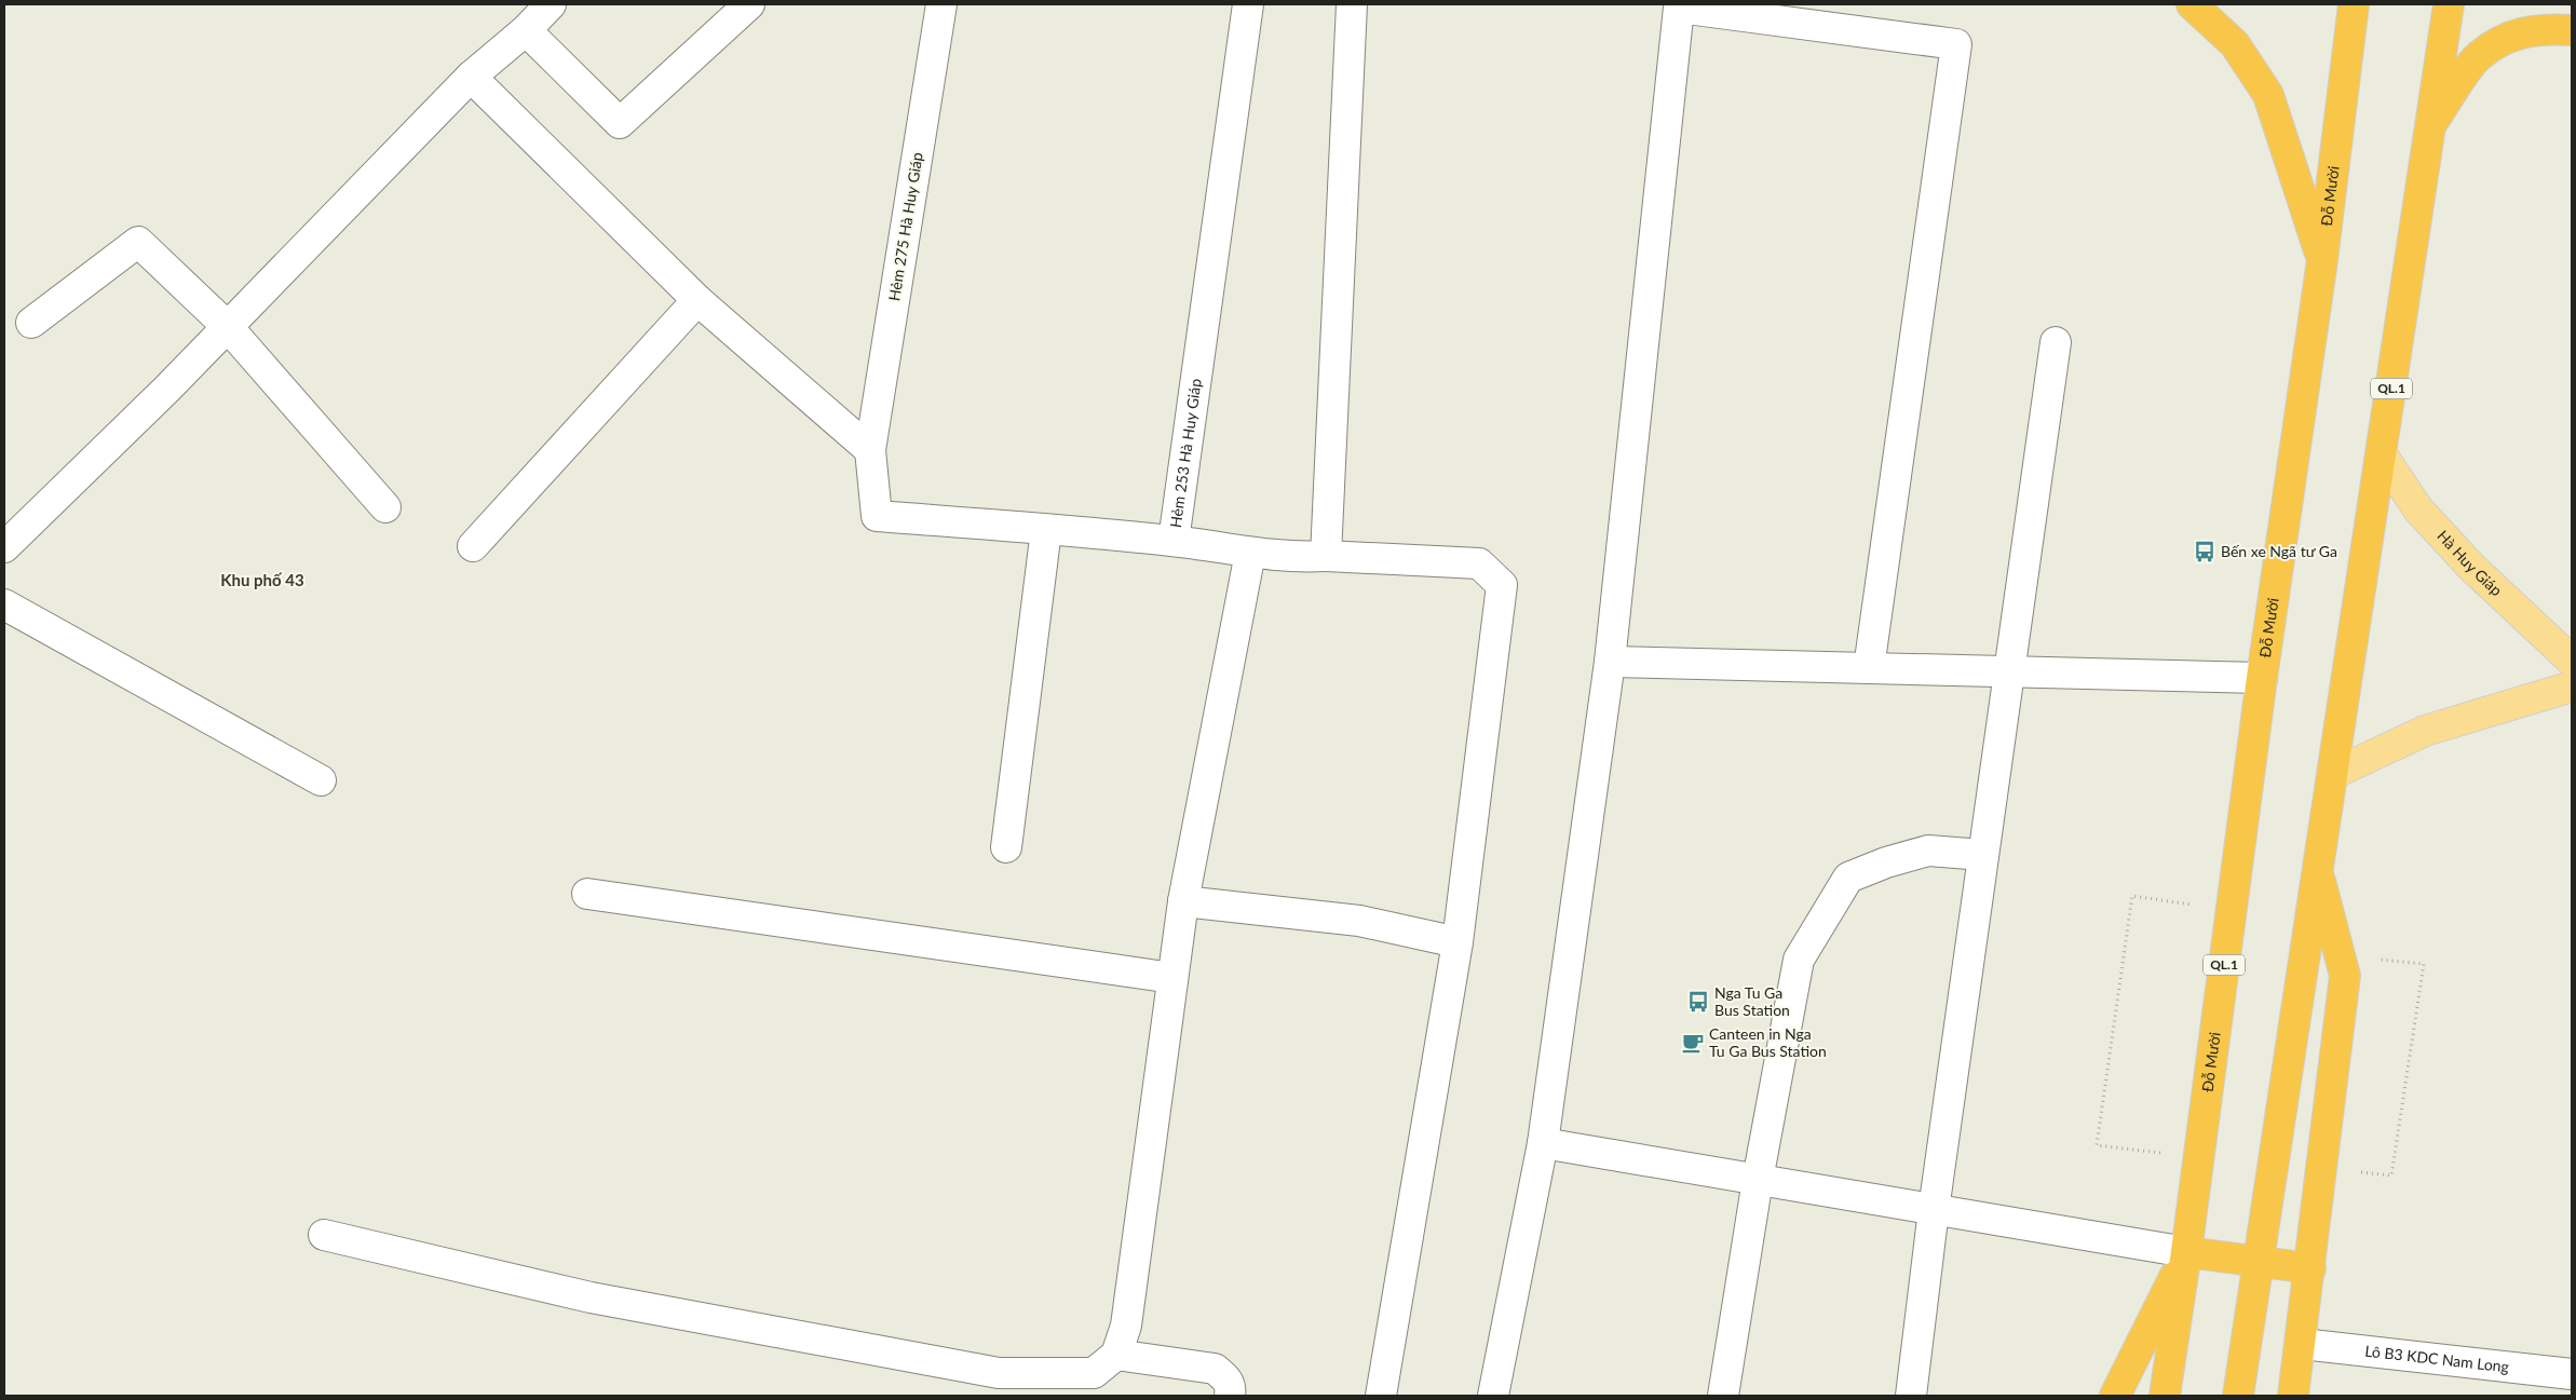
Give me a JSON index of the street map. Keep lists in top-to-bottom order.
{
  "streets": {
    "highway": ["Đỗ Mười", "QL.1"],
    "main road": ["Hà Huy Giáp"],
    "street": ["Hẻm 275 Hà Huy Giáp", "Hẻm 253 Hà Huy Giáp", "Lô B3 KDC Nam Long"]
  },
  "crossings": [
    ["Hẻm 275 Hà Huy Giáp", "Hẻm 253 Hà Huy Giáp"],
    ["QL.1", "Hà Huy Giáp"],
    ["QL.1", "Lô B3 KDC Nam Long"]
  ],
  "districts": ["Khu phố 43"],
  "places": {
    "bus stop": ["Bến xe Ngã tư Ga", "Nga Tu Ga Bus Station"],
    "cafe": ["Canteen in Nga Tu Ga Bus Station"]
  }
}
